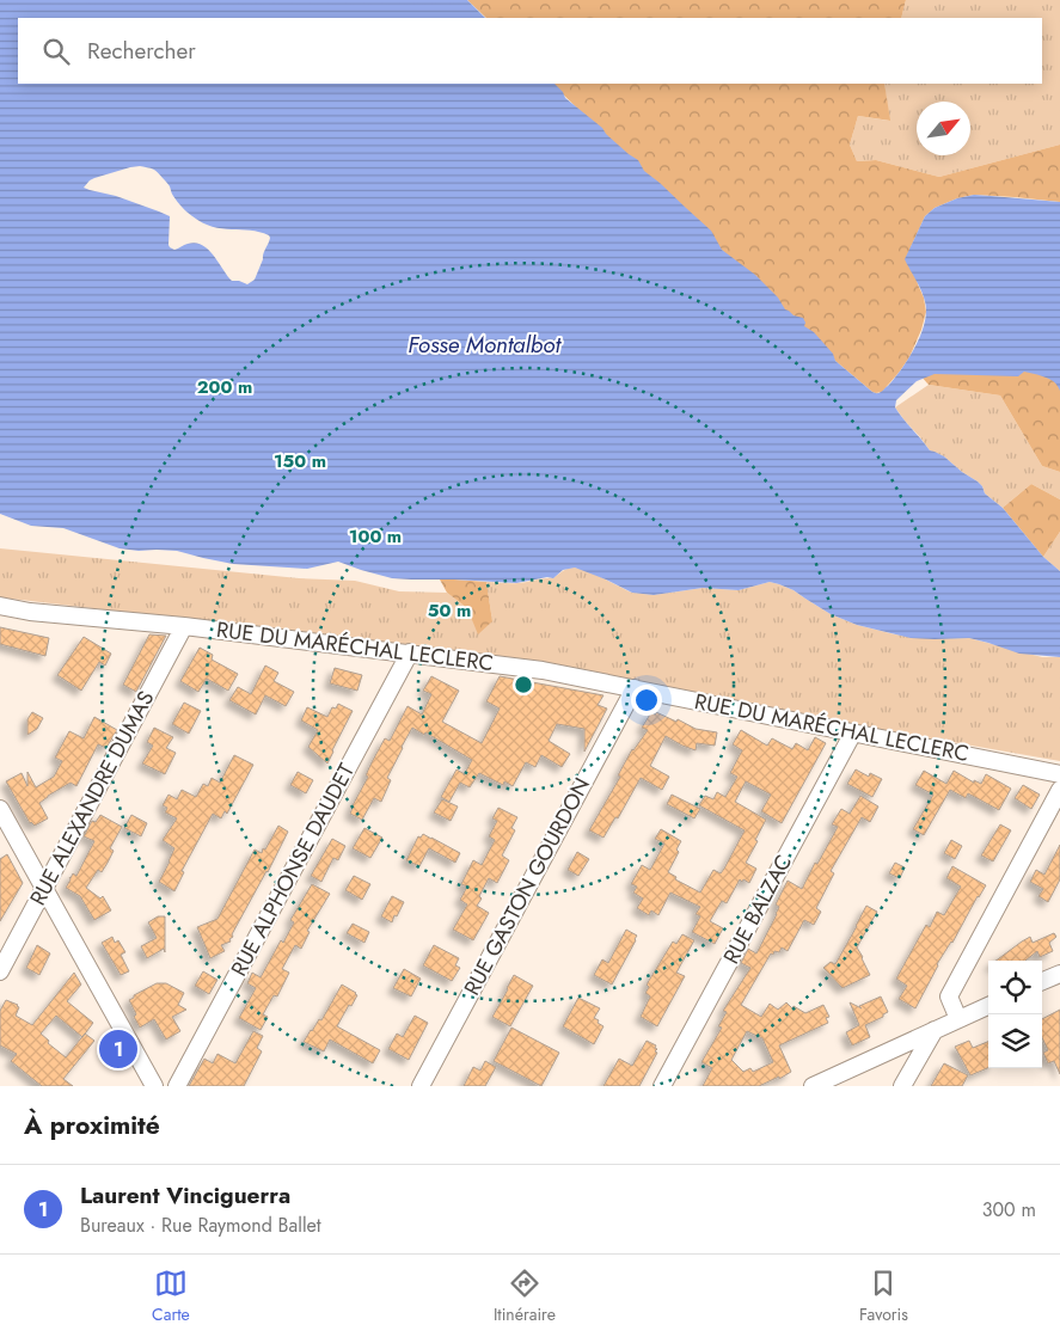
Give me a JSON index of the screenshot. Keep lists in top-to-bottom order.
{
  "streets": {
    "street": [
      "RUE DU MARÉCHAL LECLERC",
      "RUE ALEXANDRE DUMAS",
      "RUE ALPHONSE DAUDET",
      "RUE GASTON GOURDON",
      "RUE BALZAC"
    ]
  },
  "crossings": [
    ["RUE DU MARÉCHAL LECLERC", "RUE ALEXANDRE DUMAS"],
    ["RUE DU MARÉCHAL LECLERC", "RUE ALPHONSE DAUDET"],
    ["RUE DU MARÉCHAL LECLERC", "RUE GASTON GOURDON"],
    ["RUE DU MARÉCHAL LECLERC", "RUE BALZAC"]
  ],
  "water": ["Fosse Montalbot"],
  "north": "top right",
  "page": {
    "search": "Rechercher",
    "pins": "1",
    "heading": "À proximité",
    "list": [
      {
        "mark": "1",
        "name": "Laurent Vinciguerra",
        "note": "Bureaux · Rue Raymond Ballet",
        "value": "300 m"
      }
    ],
    "nav": ["Carte", "Itinéraire", "Favoris"]
  },
  "rings": [
    "200 m",
    "150 m",
    "100 m",
    "50 m"
  ]
}
